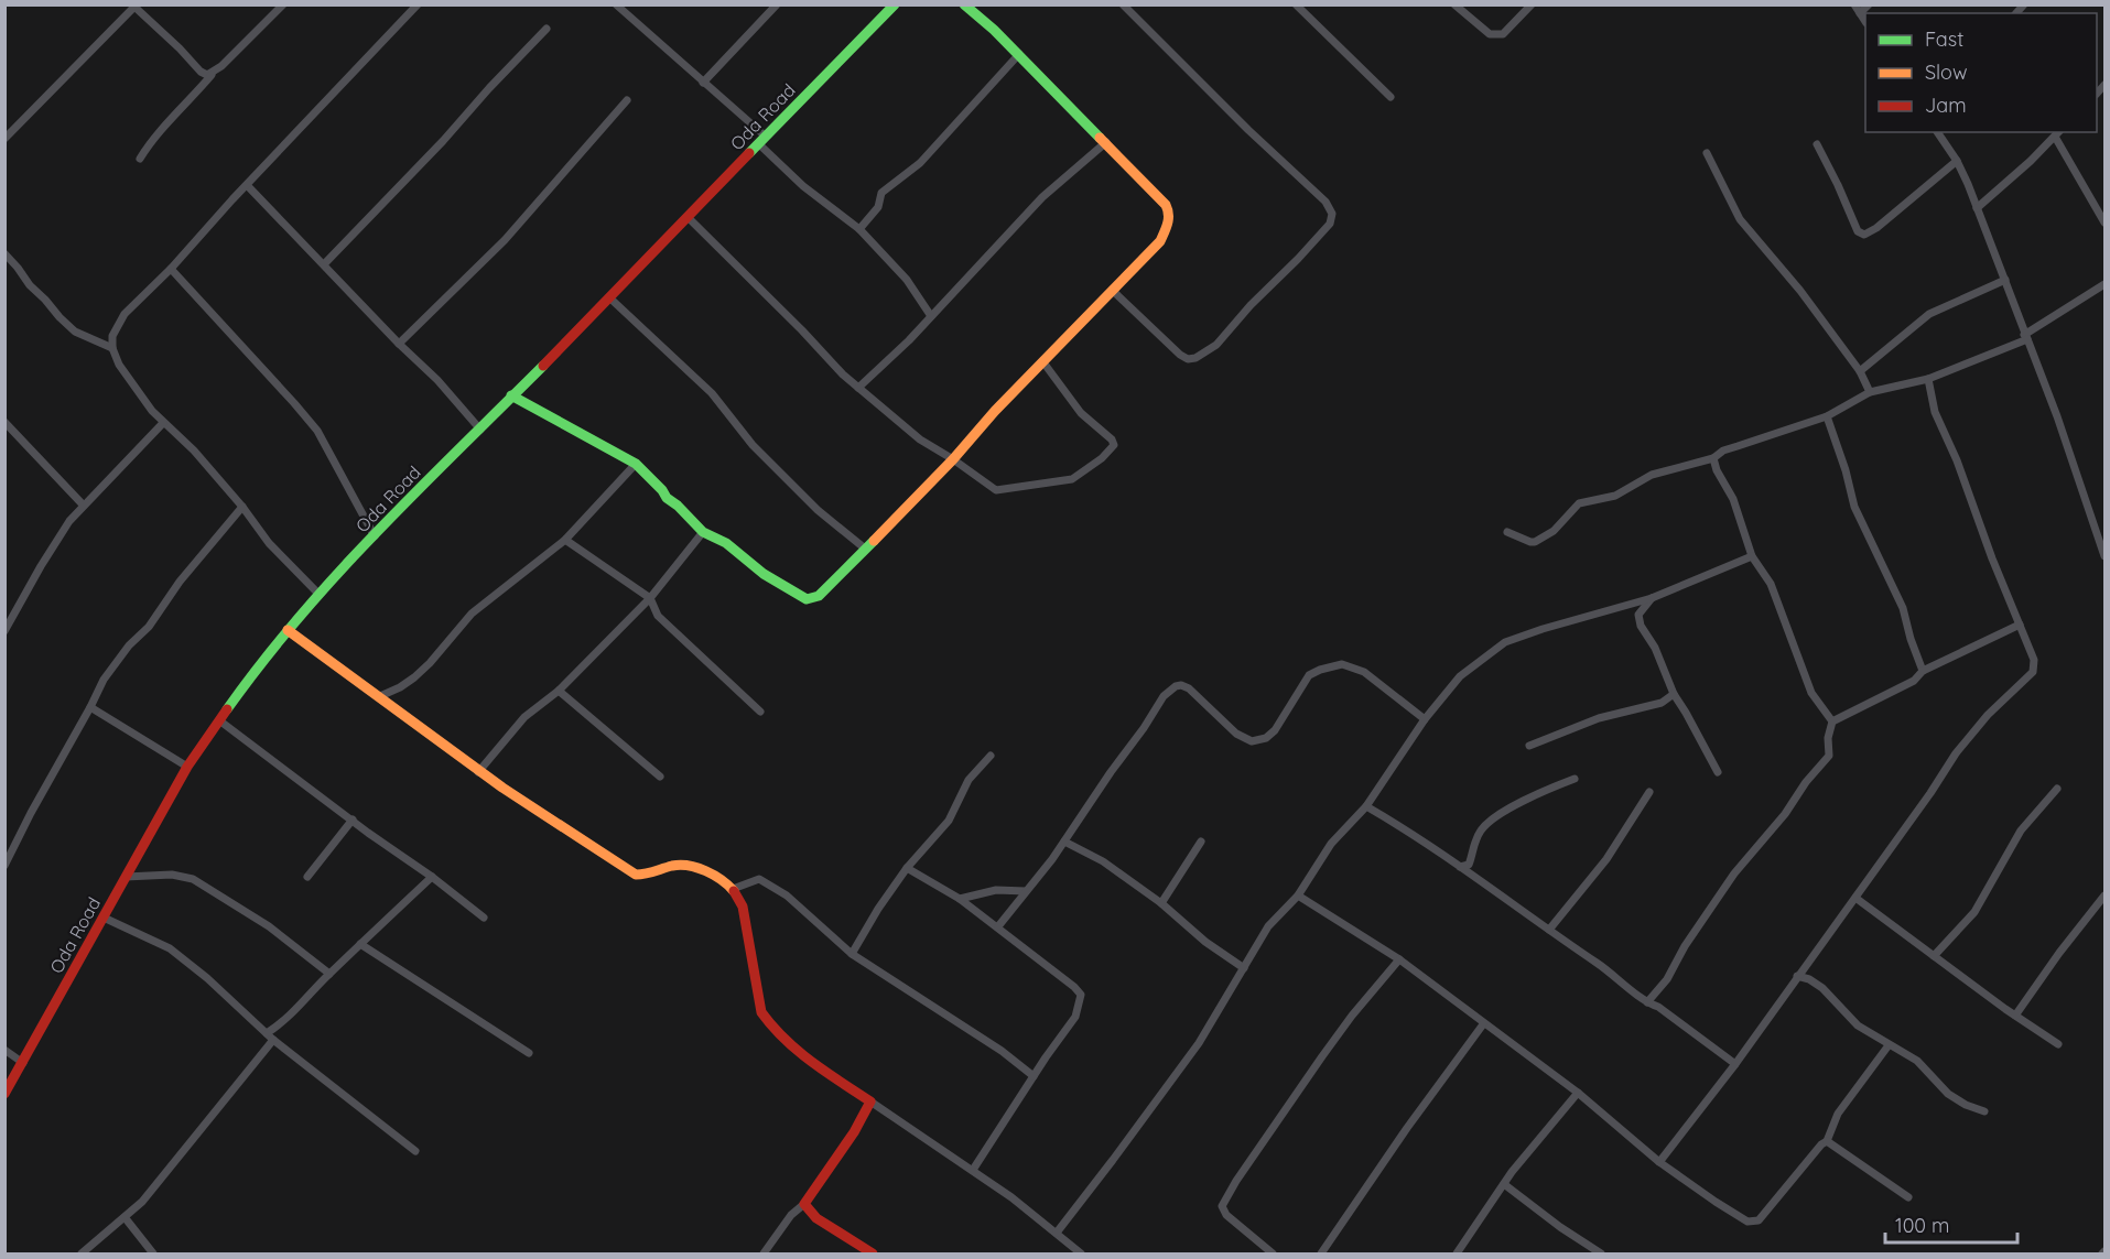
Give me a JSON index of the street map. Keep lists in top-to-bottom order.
{
  "streets": {
    "street": ["Oda Road"]
  },
  "legend": ["Fast", "Slow", "Jam"],
  "scale_bar": "100 m"
}
